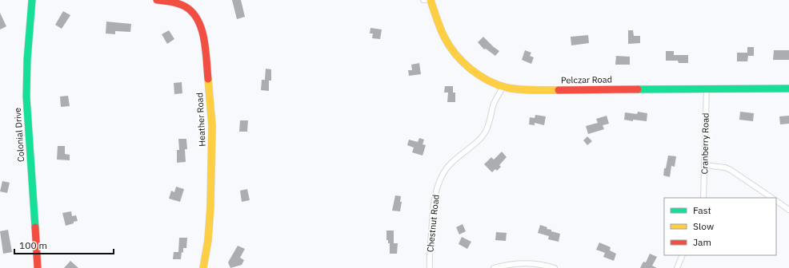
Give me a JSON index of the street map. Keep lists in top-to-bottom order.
{
  "streets": {
    "street": [
      "Pelczar Road",
      "Heather Road",
      "Colonial Drive",
      "Cranberry Road",
      "Chestnut Road"
    ]
  },
  "crossings": [
    ["Pelczar Road", "Cranberry Road"],
    ["Pelczar Road", "Chestnut Road"]
  ],
  "legend": ["Fast", "Slow", "Jam"],
  "scale_bar": "100 m"
}
